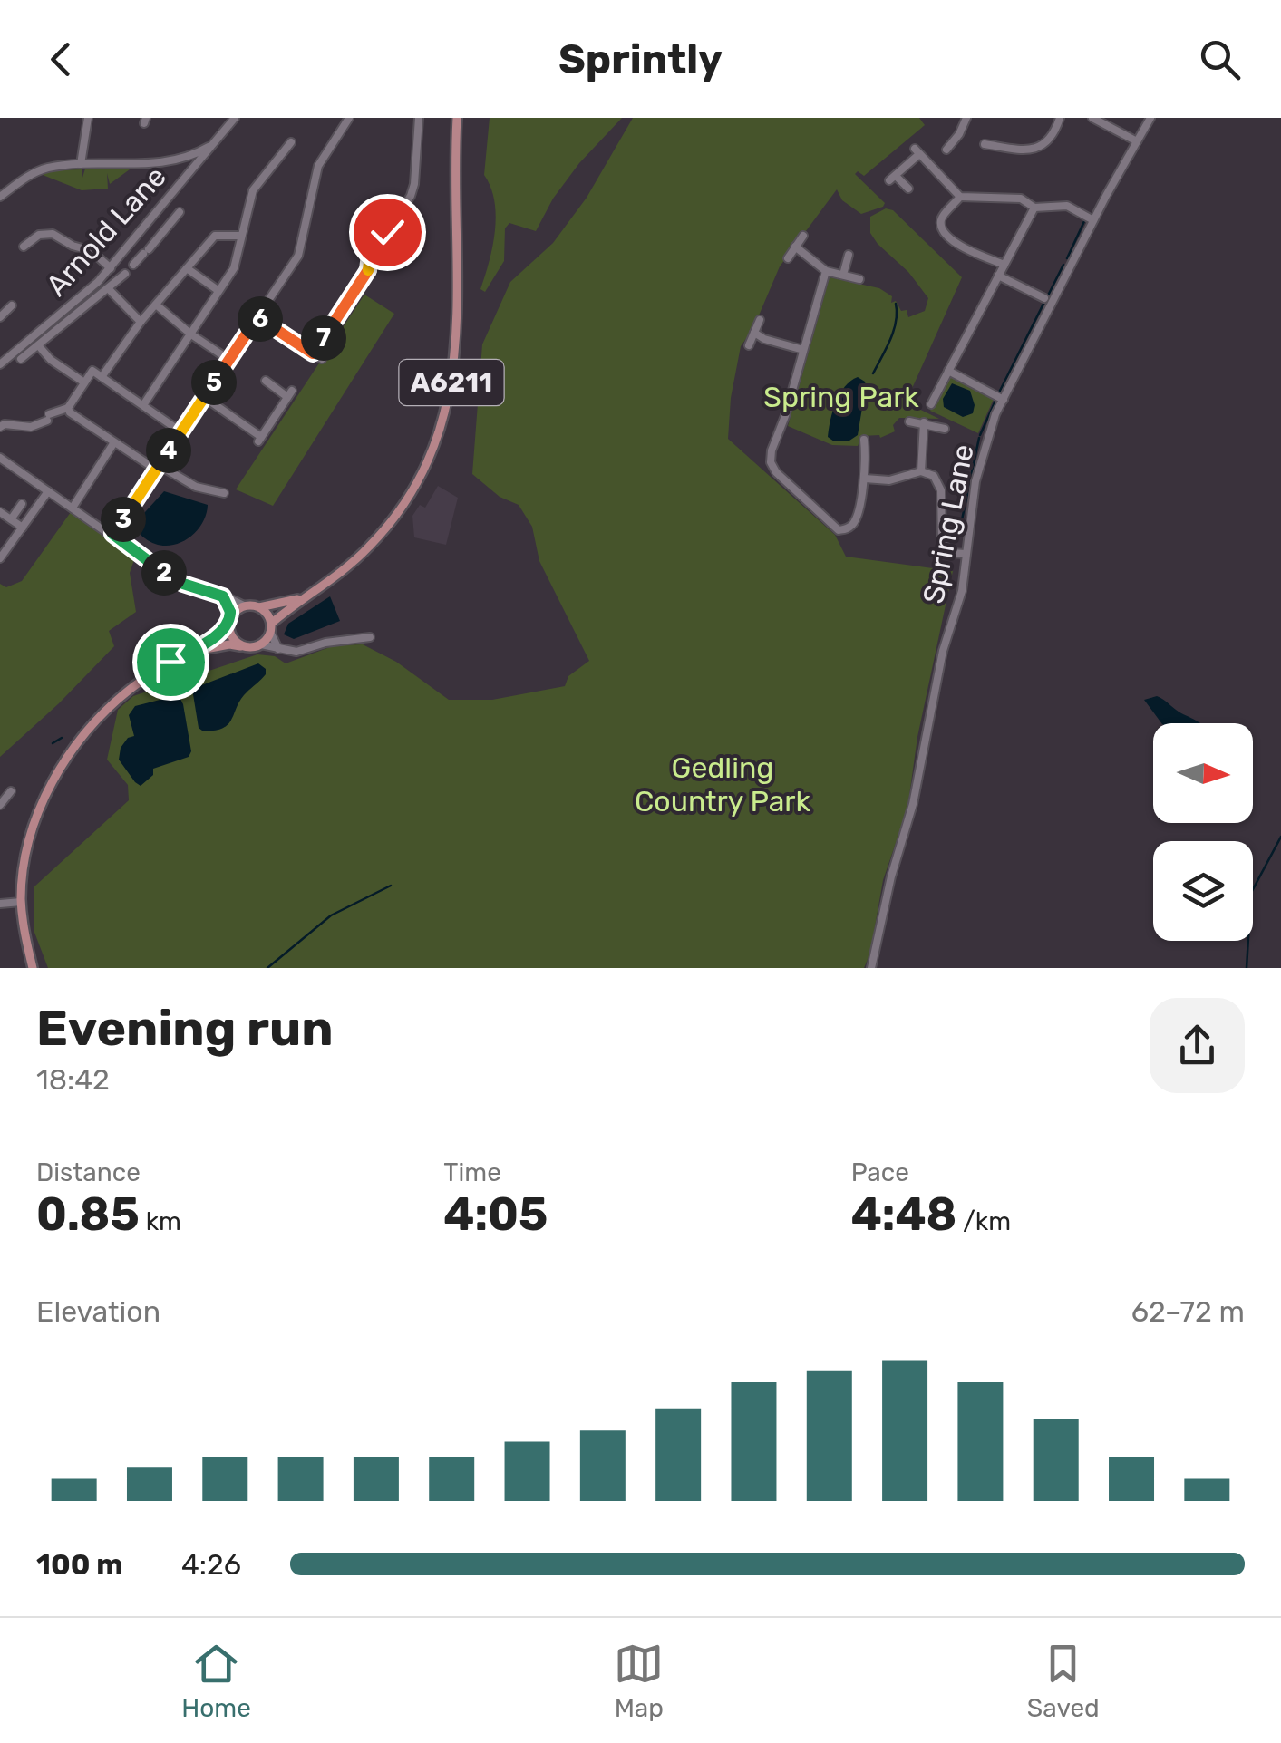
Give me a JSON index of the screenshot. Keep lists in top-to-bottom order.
{
  "streets": {
    "main road": ["A6211"],
    "street": ["Arnold Lane", "Spring Lane"]
  },
  "parks": ["Spring Park", "Gedling Country Park"],
  "north": "right",
  "page": {
    "header": "Sprintly",
    "pins": [
      "6",
      "7",
      "5",
      "4",
      "3",
      "2"
    ],
    "heading": ["Evening run", "18:42"],
    "stats": [
      ["Distance", "0.85 km"],
      ["Time", "4:05"],
      ["Pace", "4:48 /km"]
    ],
    "chart": ["Elevation", "62–72 m"],
    "list": [
      {
        "name": "100 m",
        "note": "4:26"
      }
    ],
    "tabs": ["Home", "Map", "Saved"]
  }
}
